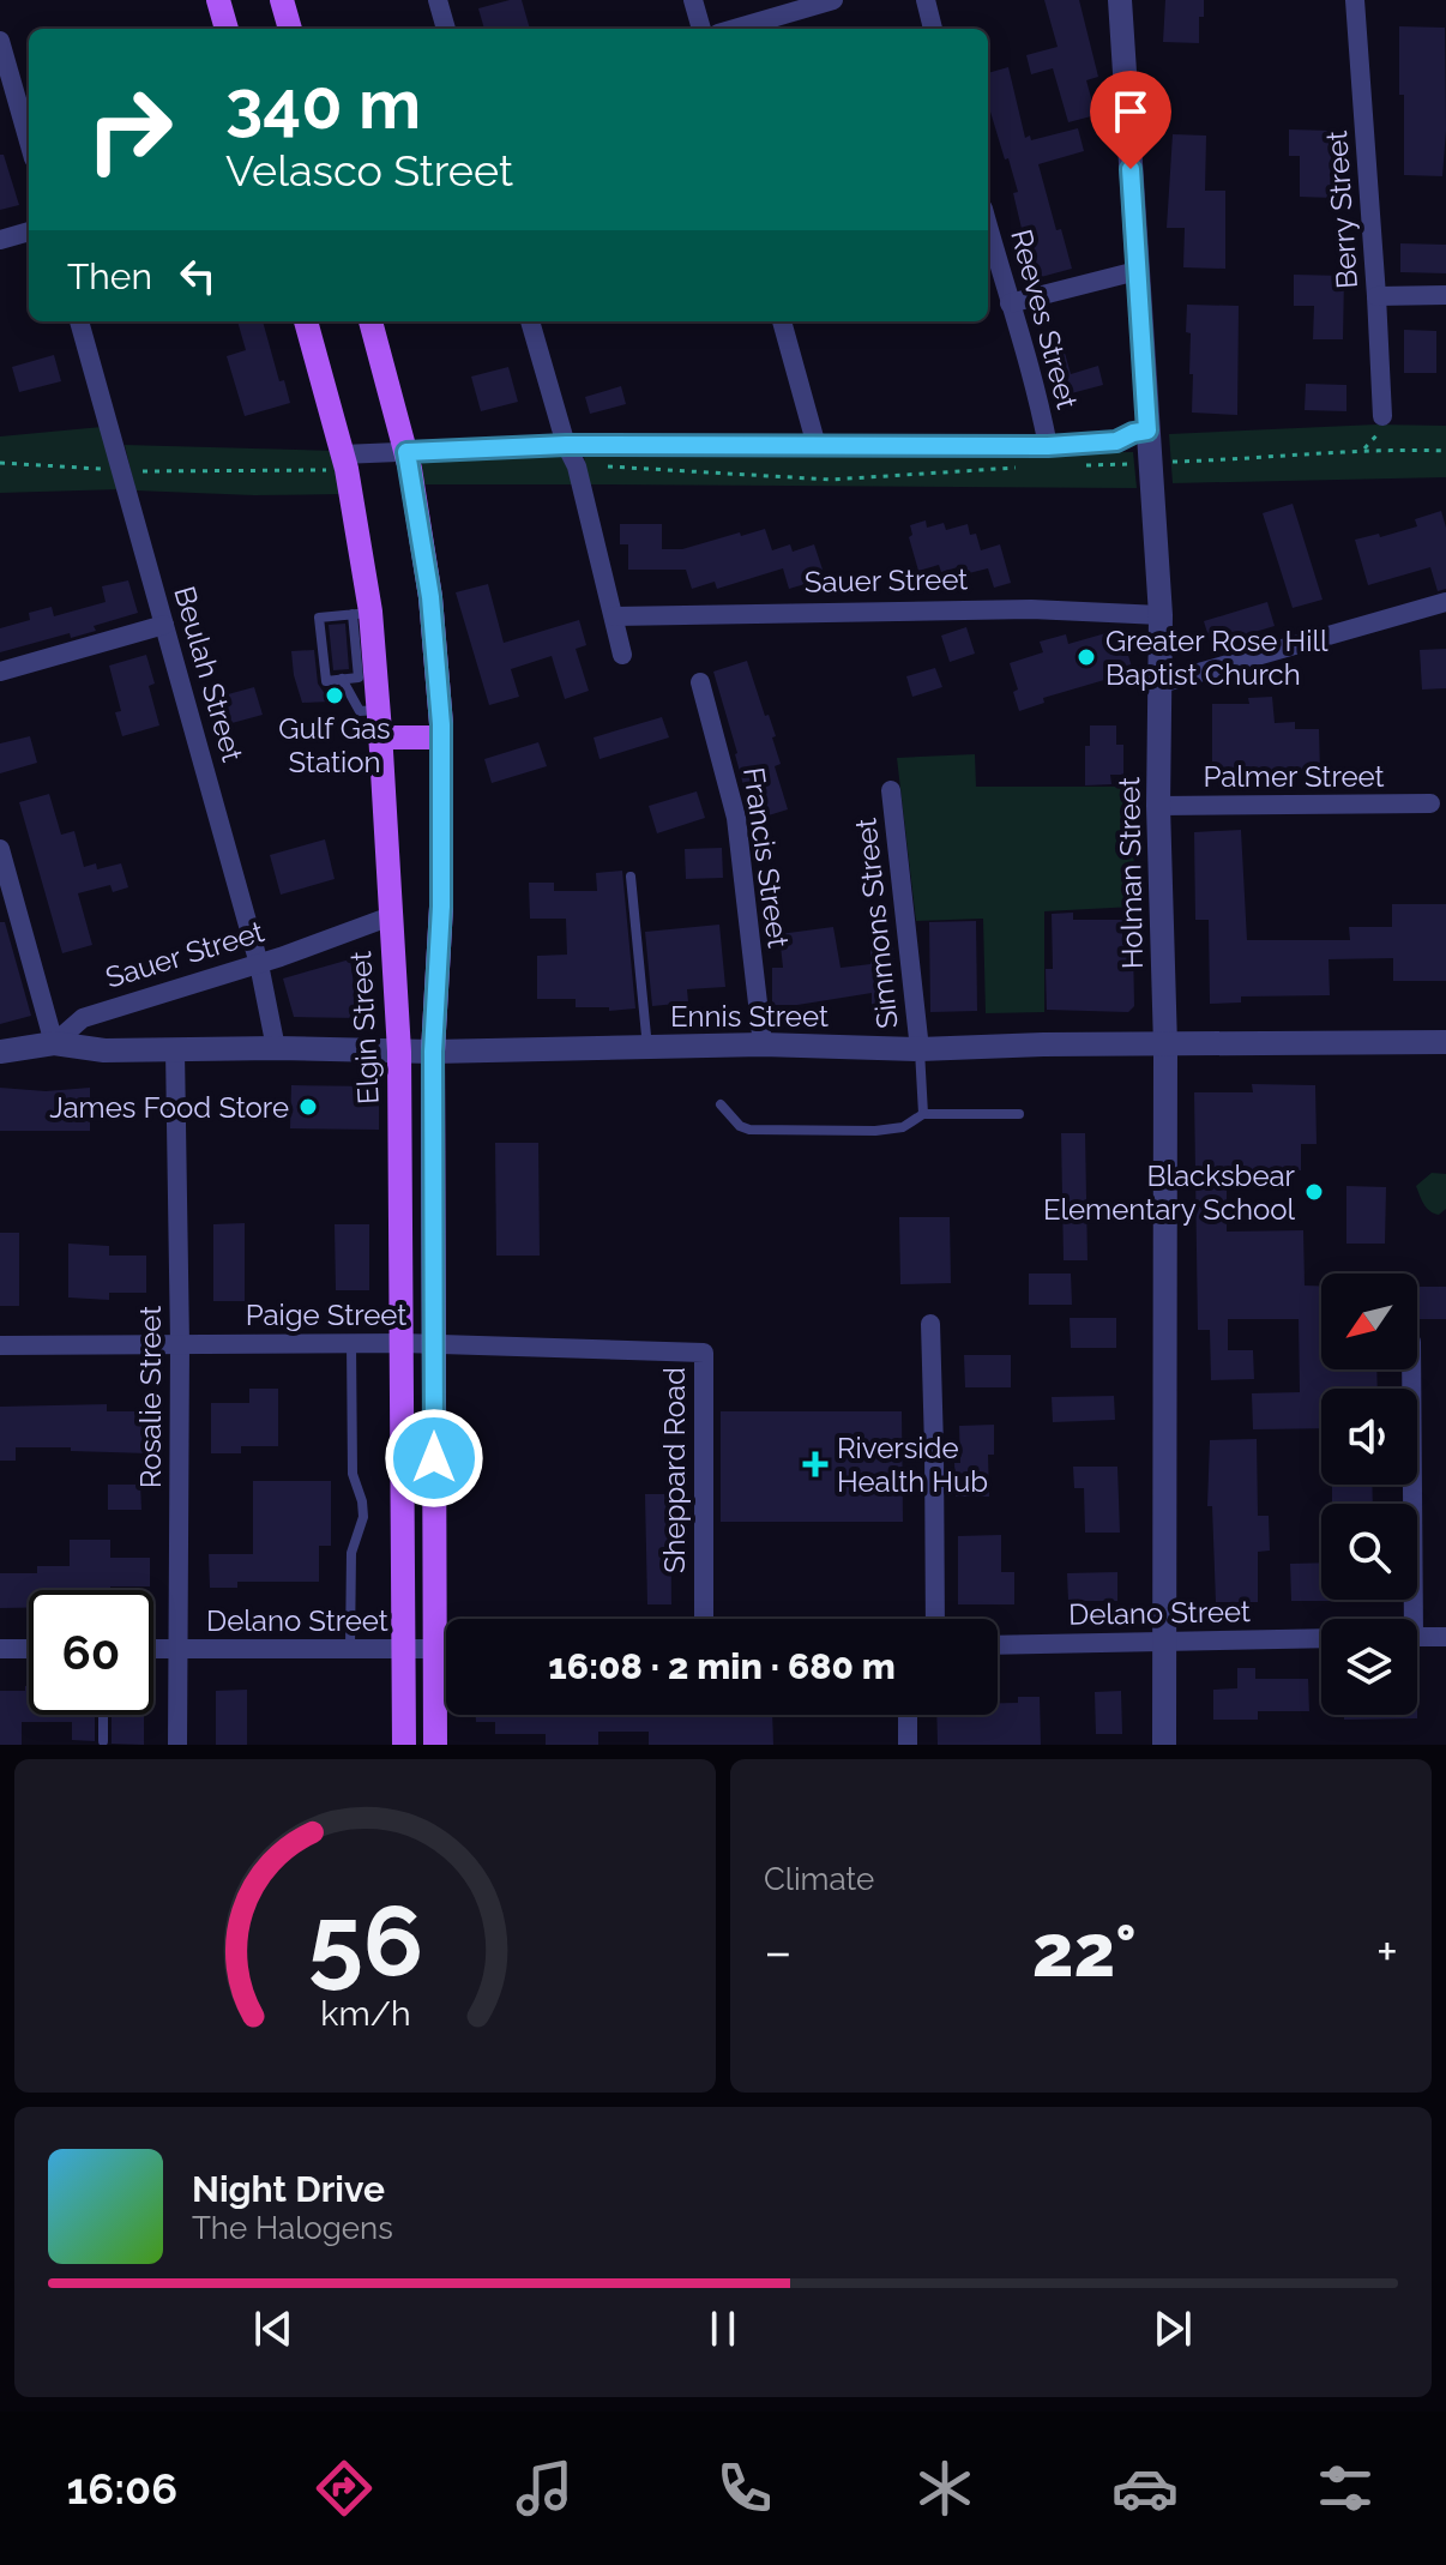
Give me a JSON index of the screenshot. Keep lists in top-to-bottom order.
{
  "streets": {
    "main road": ["Elgin Street"],
    "street": [
      "Berry Street",
      "Reeves Street",
      "Sauer Street",
      "Beulah Street",
      "Palmer Street",
      "Francis Street",
      "Holman Street",
      "Simmons Street",
      "Ennis Street",
      "Paige Street",
      "Rosalie Street",
      "Sheppard Road",
      "Delano Street"
    ]
  },
  "crossings": [
    ["Sauer Street", "Beulah Street"],
    ["Sauer Street", "Holman Street"],
    ["Sauer Street", "Ennis Street"],
    ["Sauer Street", "Elgin Street"],
    ["Beulah Street", "Ennis Street"],
    ["Palmer Street", "Holman Street"],
    ["Francis Street", "Ennis Street"],
    ["Holman Street", "Ennis Street"],
    ["Holman Street", "Delano Street"],
    ["Simmons Street", "Ennis Street"],
    ["Ennis Street", "Elgin Street"],
    ["Ennis Street", "Rosalie Street"],
    ["Elgin Street", "Paige Street"],
    ["Elgin Street", "Delano Street"],
    ["Paige Street", "Rosalie Street"],
    ["Paige Street", "Sheppard Road"],
    ["Rosalie Street", "Delano Street"]
  ],
  "places": {
    "other": [
      "Greater Rose Hill Baptist Church",
      "Gulf Gas Station",
      "James Food Store",
      "Blacksbear Elementary School"
    ],
    "health": ["Riverside Health Hub"]
  },
  "north": "bottom left",
  "page": {
    "turn": ["340 m", "Velasco Street"],
    "then": "Then",
    "limit": "60",
    "trip": "16:08 · 2 min · 680 m",
    "tile": "Climate",
    "heat": ["−", "22°", "+"],
    "song": ["Night Drive", "The Halogens"],
    "tabs": "16:06",
    "gauge": ["56", "km/h"]
  }
}
